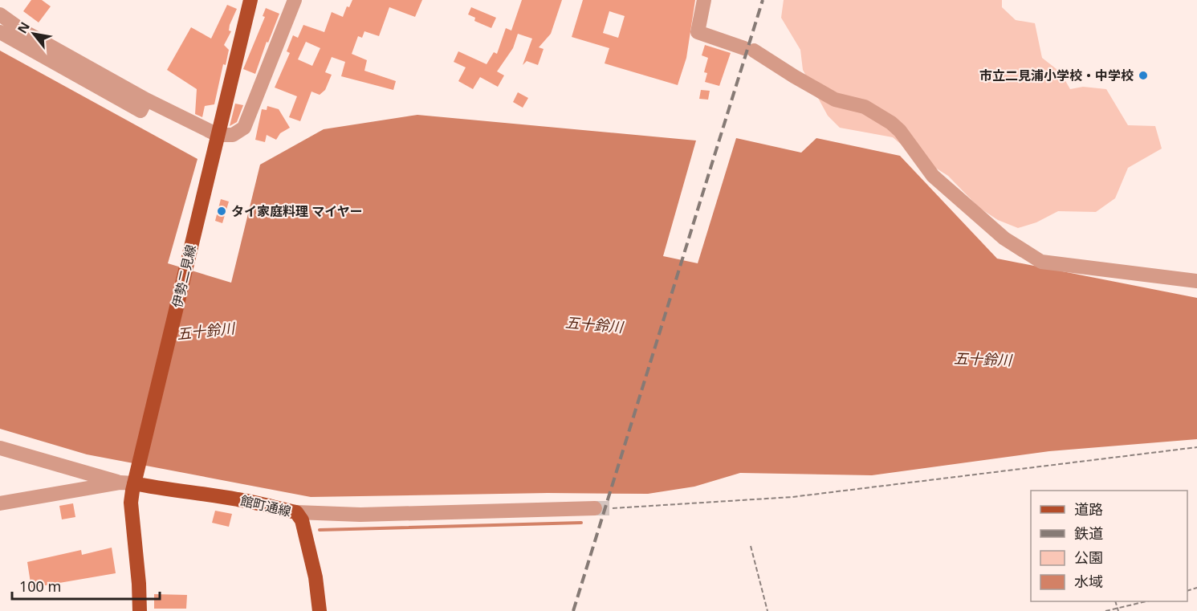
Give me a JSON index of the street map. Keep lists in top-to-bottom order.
{
  "streets": {
    "main road": ["伊勢二見線", "館町通線"]
  },
  "crossings": [
    ["伊勢二見線", "館町通線"]
  ],
  "water": ["五十鈴川"],
  "places": ["市立二見浦小学校・中学校", "タイ家庭料理 マイヤー"],
  "legend": [
    "道路",
    "鉄道",
    "公園",
    "水域"
  ],
  "scale_bar": "100 m",
  "north": "top left"
}
